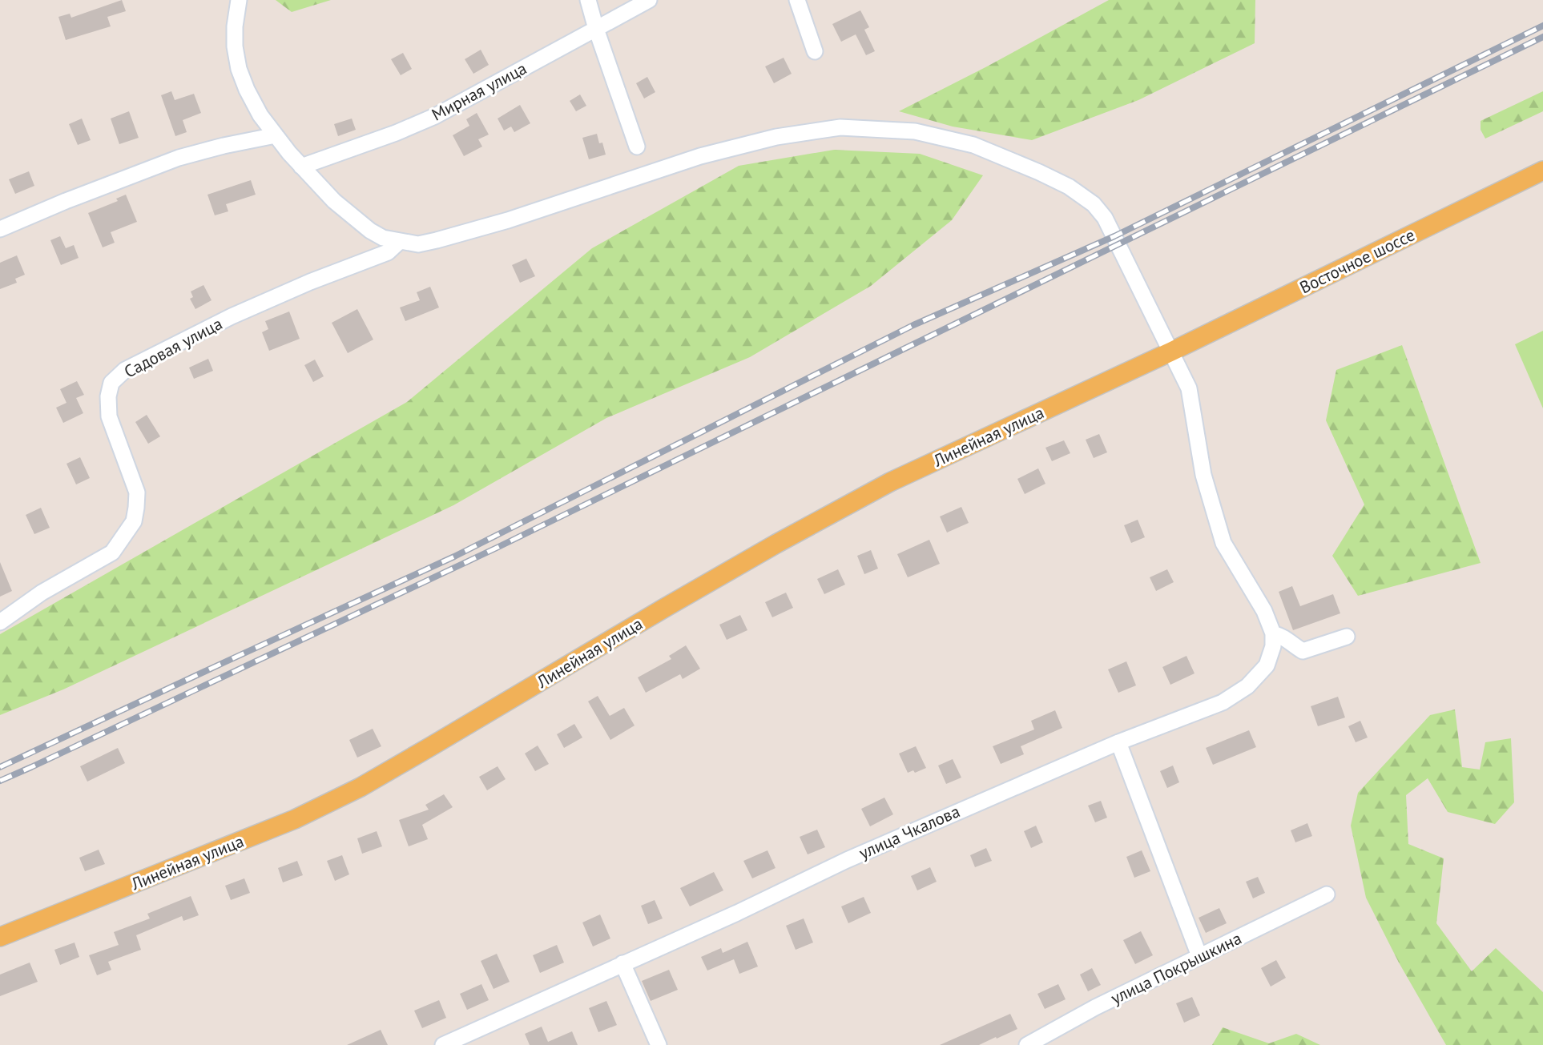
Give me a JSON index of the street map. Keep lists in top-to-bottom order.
{
  "streets": {
    "main road": ["Восточное шоссе", "Линейная улица"],
    "street": [
      "Мирная улица",
      "Садовая улица",
      "улица Чкалова",
      "улица Покрышкина"
    ]
  },
  "crossings": [
    ["Восточное шоссе", "Линейная улица"]
  ]
}
